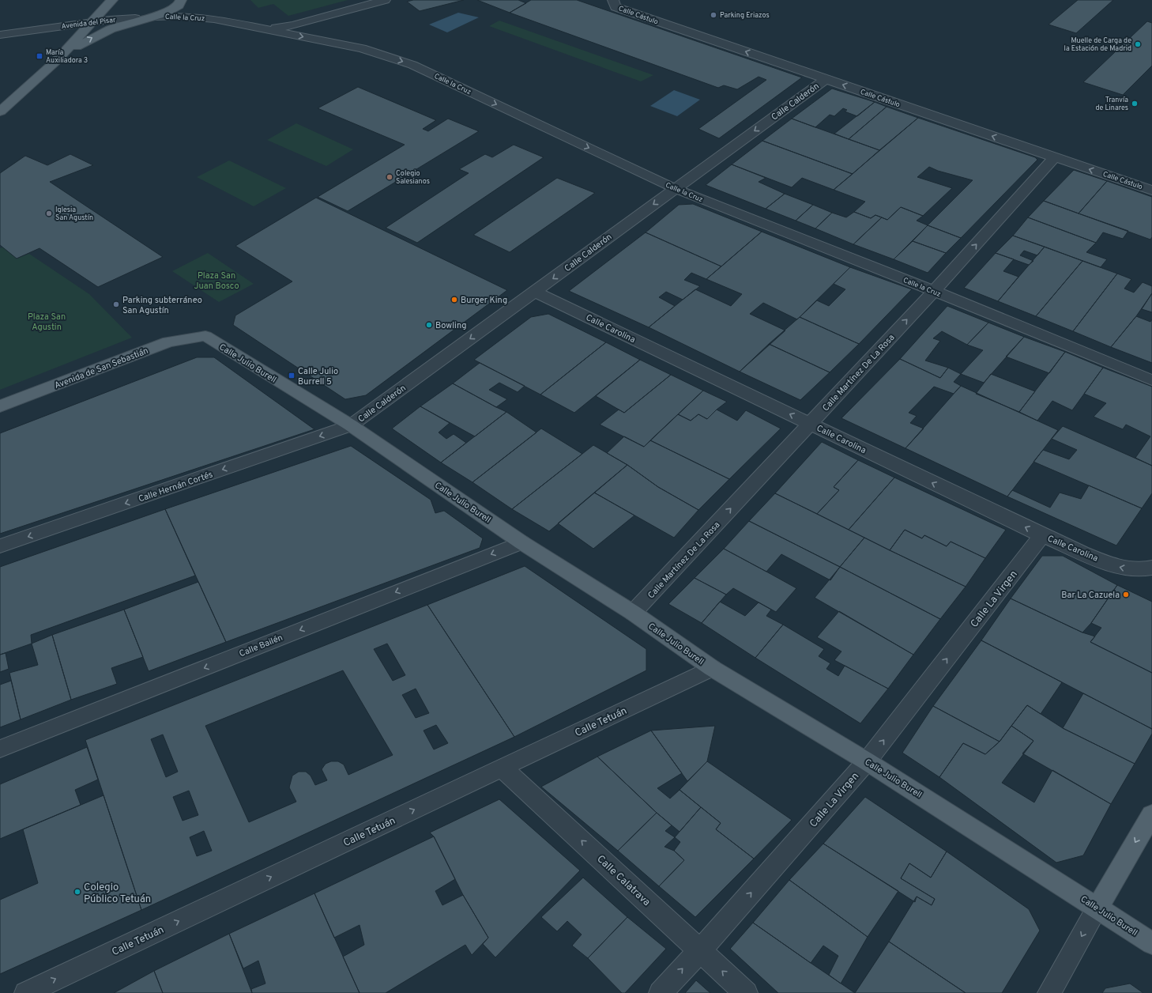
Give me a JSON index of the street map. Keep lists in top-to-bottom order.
{
  "streets": {
    "main road": ["Calle Julio Burell", "Avenida de San Sebastián"],
    "street": [
      "Calle Cástulo",
      "Calle la Cruz",
      "Avenida del Pisar",
      "Calle Calderón",
      "Calle Carolina",
      "Calle Martínez De La Rosa",
      "Calle Hernán Cortés",
      "Calle La Virgen",
      "Calle Bailén",
      "Calle Tetuán",
      "Calle Calatrava"
    ]
  },
  "crossings": [
    ["Calle Cástulo", "Calle Calderón"],
    ["Calle Cástulo", "Calle Martínez De La Rosa"],
    ["Calle la Cruz", "Calle Calderón"],
    ["Calle la Cruz", "Calle Martínez De La Rosa"],
    ["Calle Calderón", "Calle Carolina"],
    ["Calle Calderón", "Calle Julio Burell"],
    ["Calle Calderón", "Calle Hernán Cortés"],
    ["Calle Carolina", "Calle Martínez De La Rosa"],
    ["Calle Carolina", "Calle La Virgen"],
    ["Calle Julio Burell", "Avenida de San Sebastián"],
    ["Calle Julio Burell", "Calle Martínez De La Rosa"],
    ["Calle Julio Burell", "Calle Hernán Cortés"],
    ["Calle Julio Burell", "Calle La Virgen"],
    ["Calle Julio Burell", "Calle Bailén"],
    ["Calle Julio Burell", "Calle Tetuán"],
    ["Calle La Virgen", "Calle Calatrava"],
    ["Calle Tetuán", "Calle Calatrava"]
  ],
  "one_way": [
    "Calle Cástulo",
    "Calle la Cruz",
    "Calle Calderón",
    "Calle Carolina",
    "Calle Martínez De La Rosa",
    "Calle Hernán Cortés",
    "Calle La Virgen",
    "Calle Bailén",
    "Calle Tetuán",
    "Calle Calatrava"
  ],
  "parks": ["Plaza San Juan Bosco", "Plaza San Agustin"],
  "places": {
    "other": [
      "Parking Eriazos",
      "Muelle de Carga de la Estación de Madrid",
      "Tranvía de Linares",
      "Colegio Salesianos",
      "Iglesia San Agustín",
      "Burger King",
      "Parking subterráneo San Agustín",
      "Bowling",
      "Bar La Cazuela",
      "Colegio Público Tetuán"
    ],
    "transit": ["María Auxiliadora 3", "Calle Julio Burrell 5"]
  }
}
